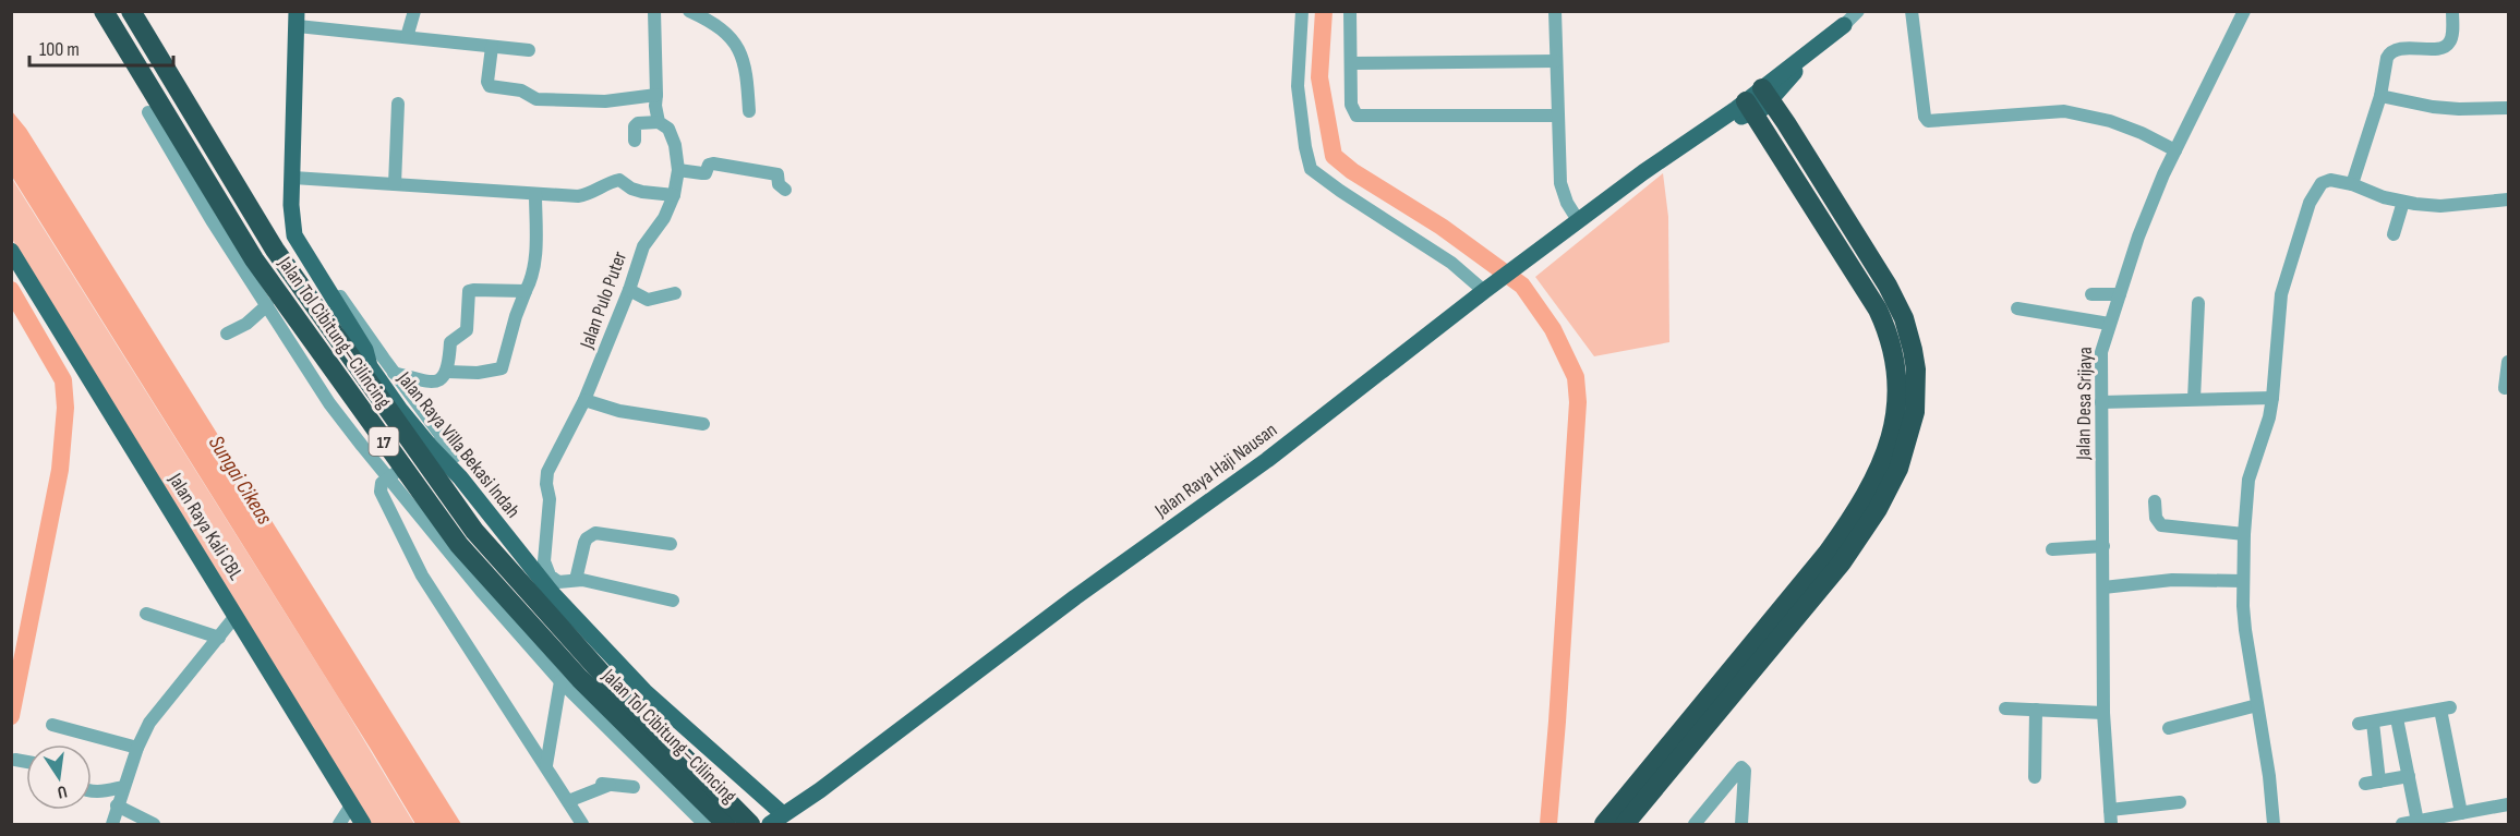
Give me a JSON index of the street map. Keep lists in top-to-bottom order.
{
  "streets": {
    "highway": ["Jalan Tol Cibitung–Cilincing", "17"],
    "main road": ["Jalan Raya Villa Bekasi Indah", "Jalan Raya Haji Nausan", "Jalan Raya Kali CBL"],
    "street": ["Jalan Pulo Puter", "Jalan Desa Srijaya"]
  },
  "crossings": [
    ["Jalan Pulo Puter", "Jalan Raya Villa Bekasi Indah"],
    ["Jalan Raya Villa Bekasi Indah", "Jalan Raya Haji Nausan"]
  ],
  "water": ["Sungai Cikeas"],
  "scale_bar": "100 m",
  "north": "bottom"
}
